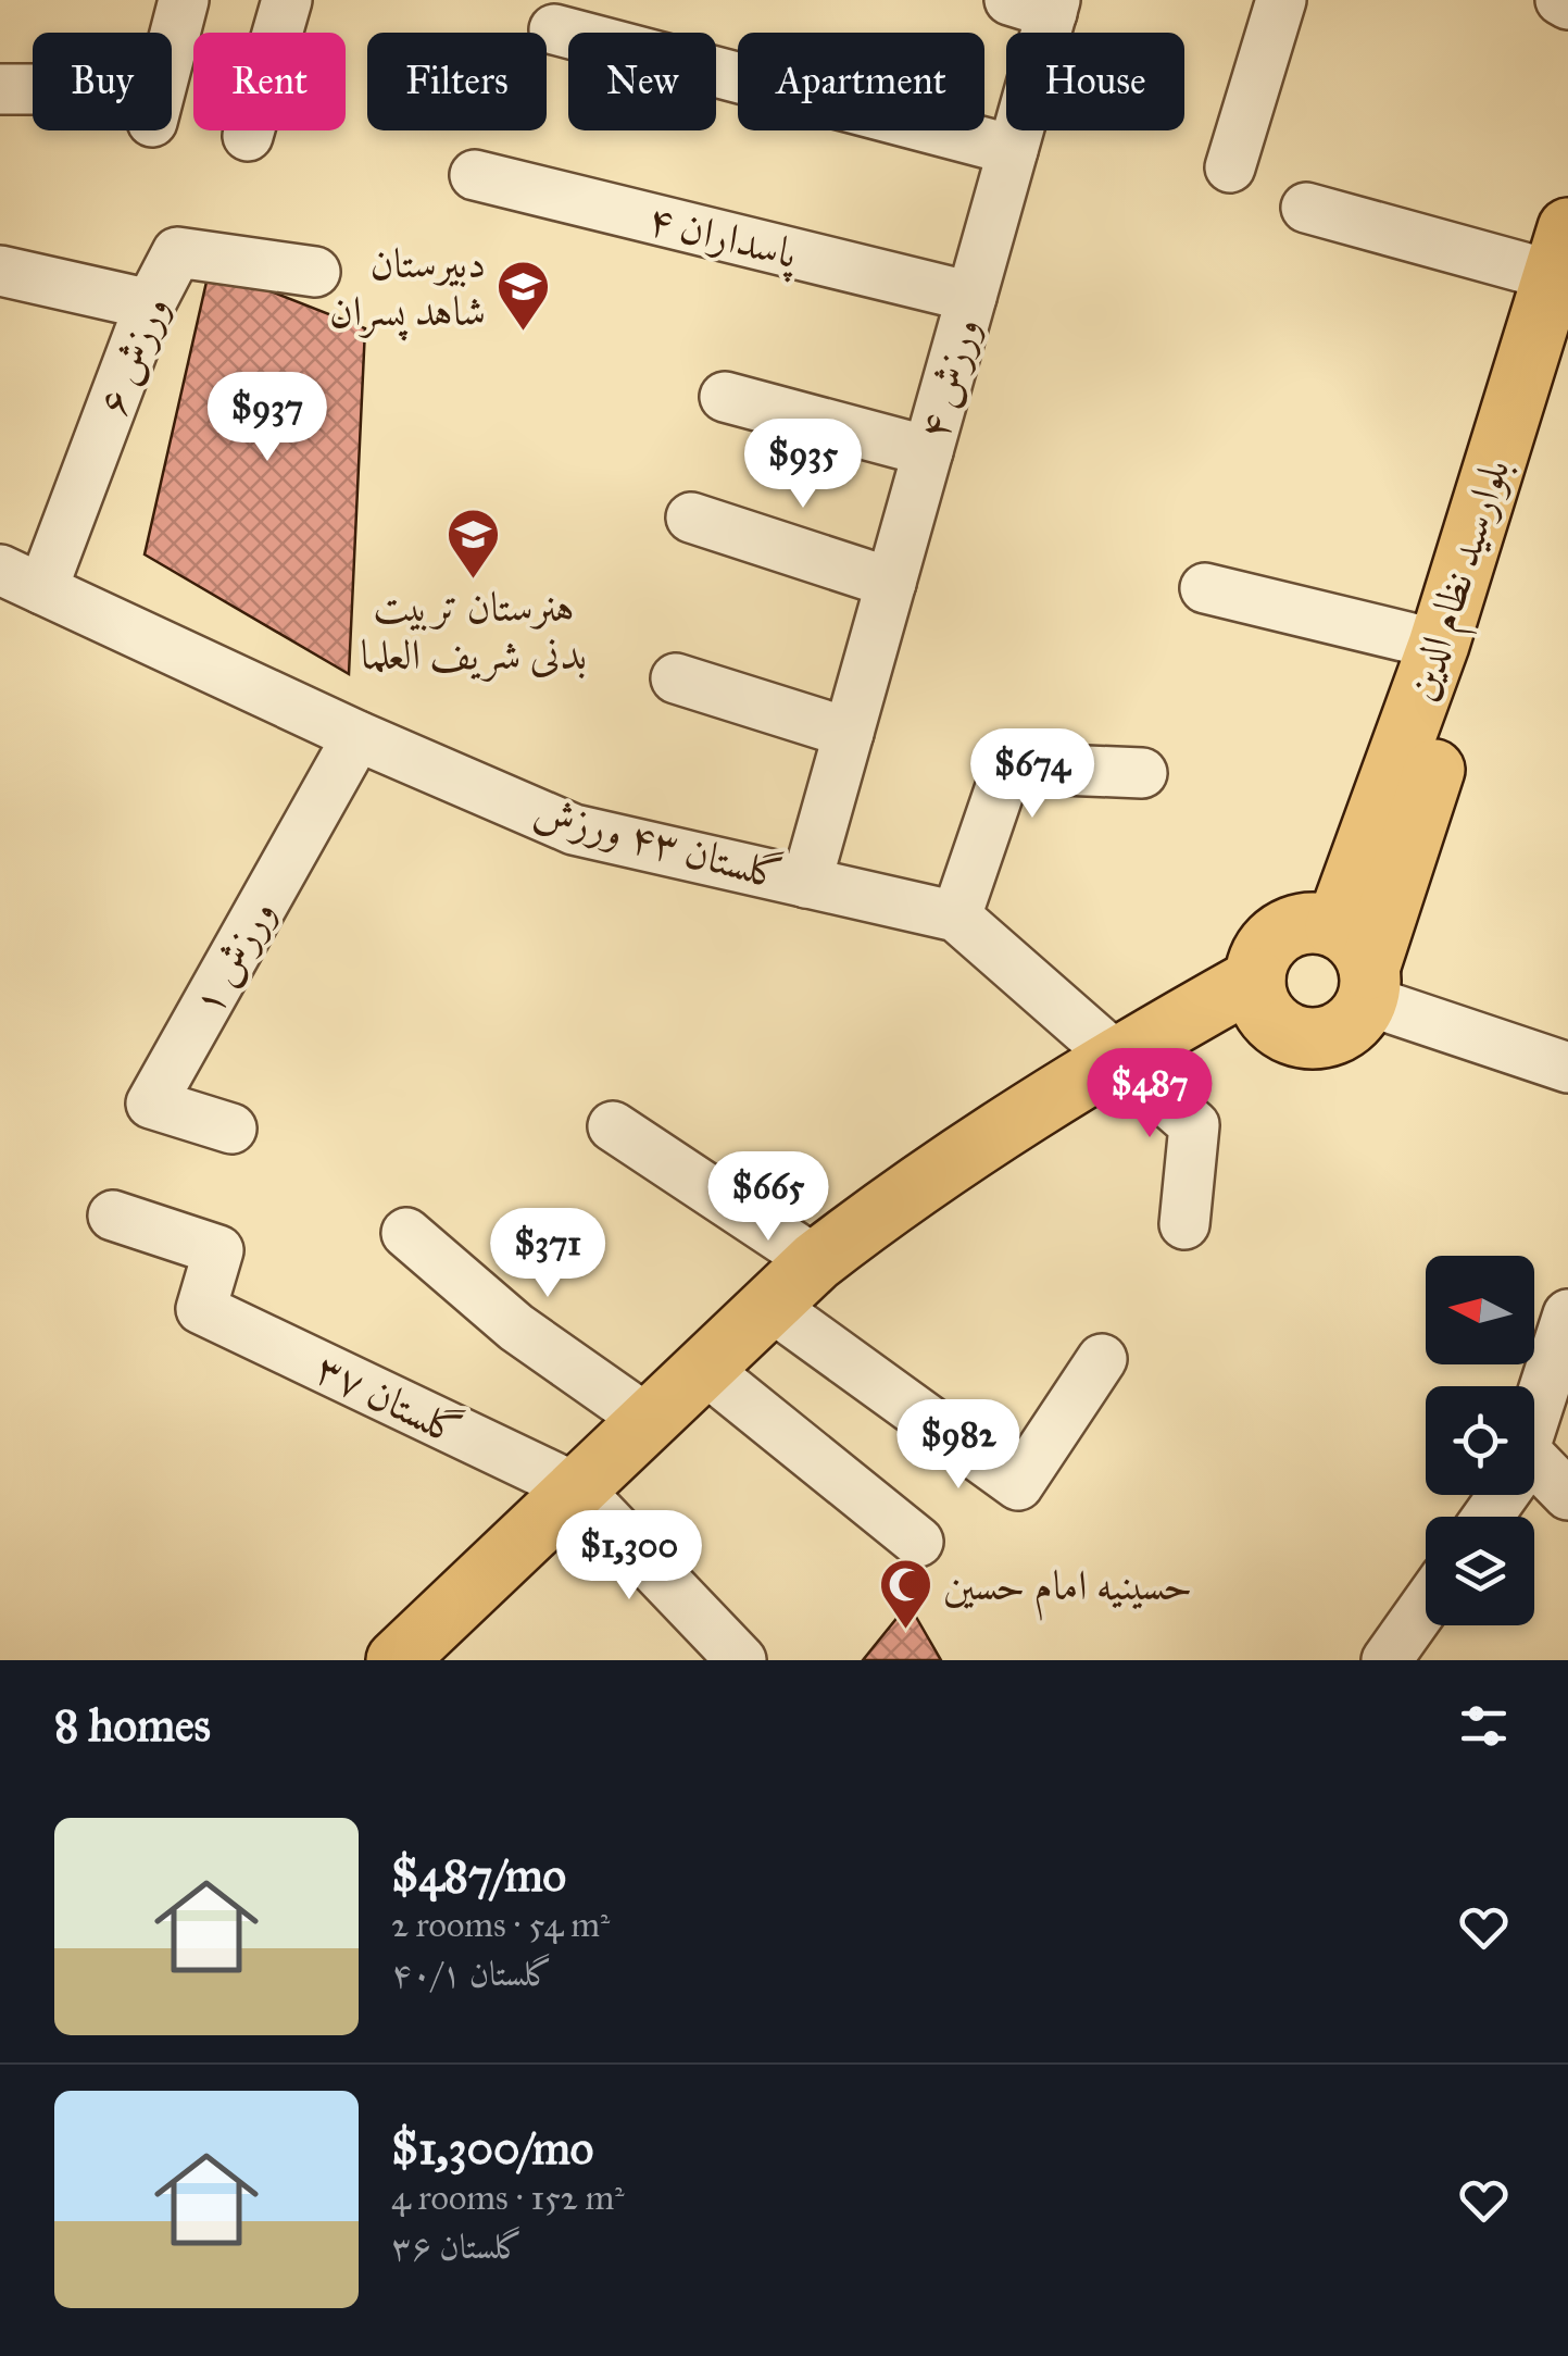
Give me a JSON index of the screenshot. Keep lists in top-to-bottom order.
{
  "streets": {
    "main road": ["بلوارسید نظام الدین"],
    "street": [
      "پاسداران ۴",
      "ورزش ۶",
      "ورزش ۴",
      "گلستان ۴۳ ورزش",
      "ورزش ۱",
      "گلستان ۳۷"
    ]
  },
  "crossings": [
    ["پاسداران ۴", "ورزش ۴"],
    ["ورزش ۶", "گلستان ۴۳ ورزش"],
    ["ورزش ۴", "گلستان ۴۳ ورزش"],
    ["گلستان ۴۳ ورزش", "ورزش ۱"]
  ],
  "places": {
    "school or university": ["دبیرستان شاهد پسران", "هنرستان تربیت بدنی شریف العلما"],
    "mosque": ["حسینیه امام حسین"]
  },
  "north": "left",
  "page": {
    "chip": [
      "Buy",
      "Rent",
      "Filters",
      "New",
      "Apartment",
      "House"
    ],
    "price": [
      "$937",
      "$935",
      "$674",
      "$487",
      "$665",
      "$371",
      "$982",
      "$1,300"
    ],
    "heading": "8 homes",
    "list": [
      {
        "name": "$487/mo",
        "note": "2 rooms · 54 m² · گلستان ۴۰/۱"
      },
      {
        "name": "$1,300/mo",
        "note": "4 rooms · 152 m² · گلستان ۳۶"
      }
    ]
  }
}
